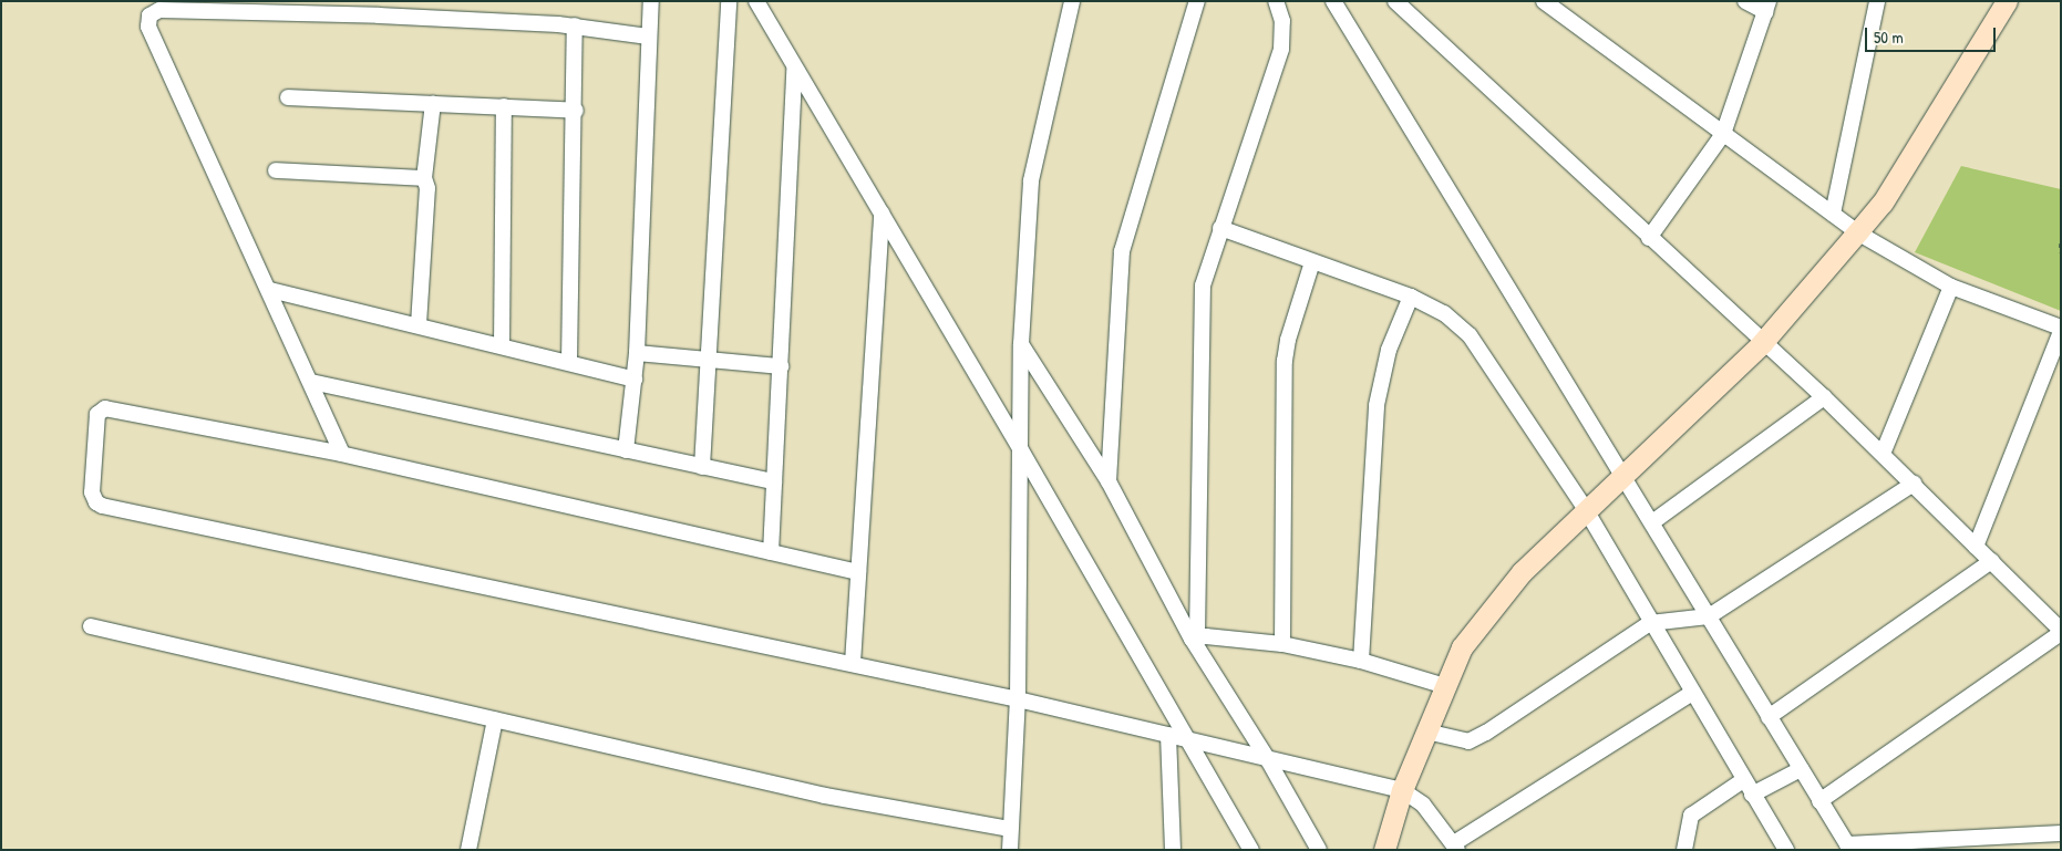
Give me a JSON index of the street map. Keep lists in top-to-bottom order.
{
  "scale_bar": "50 m"
}
